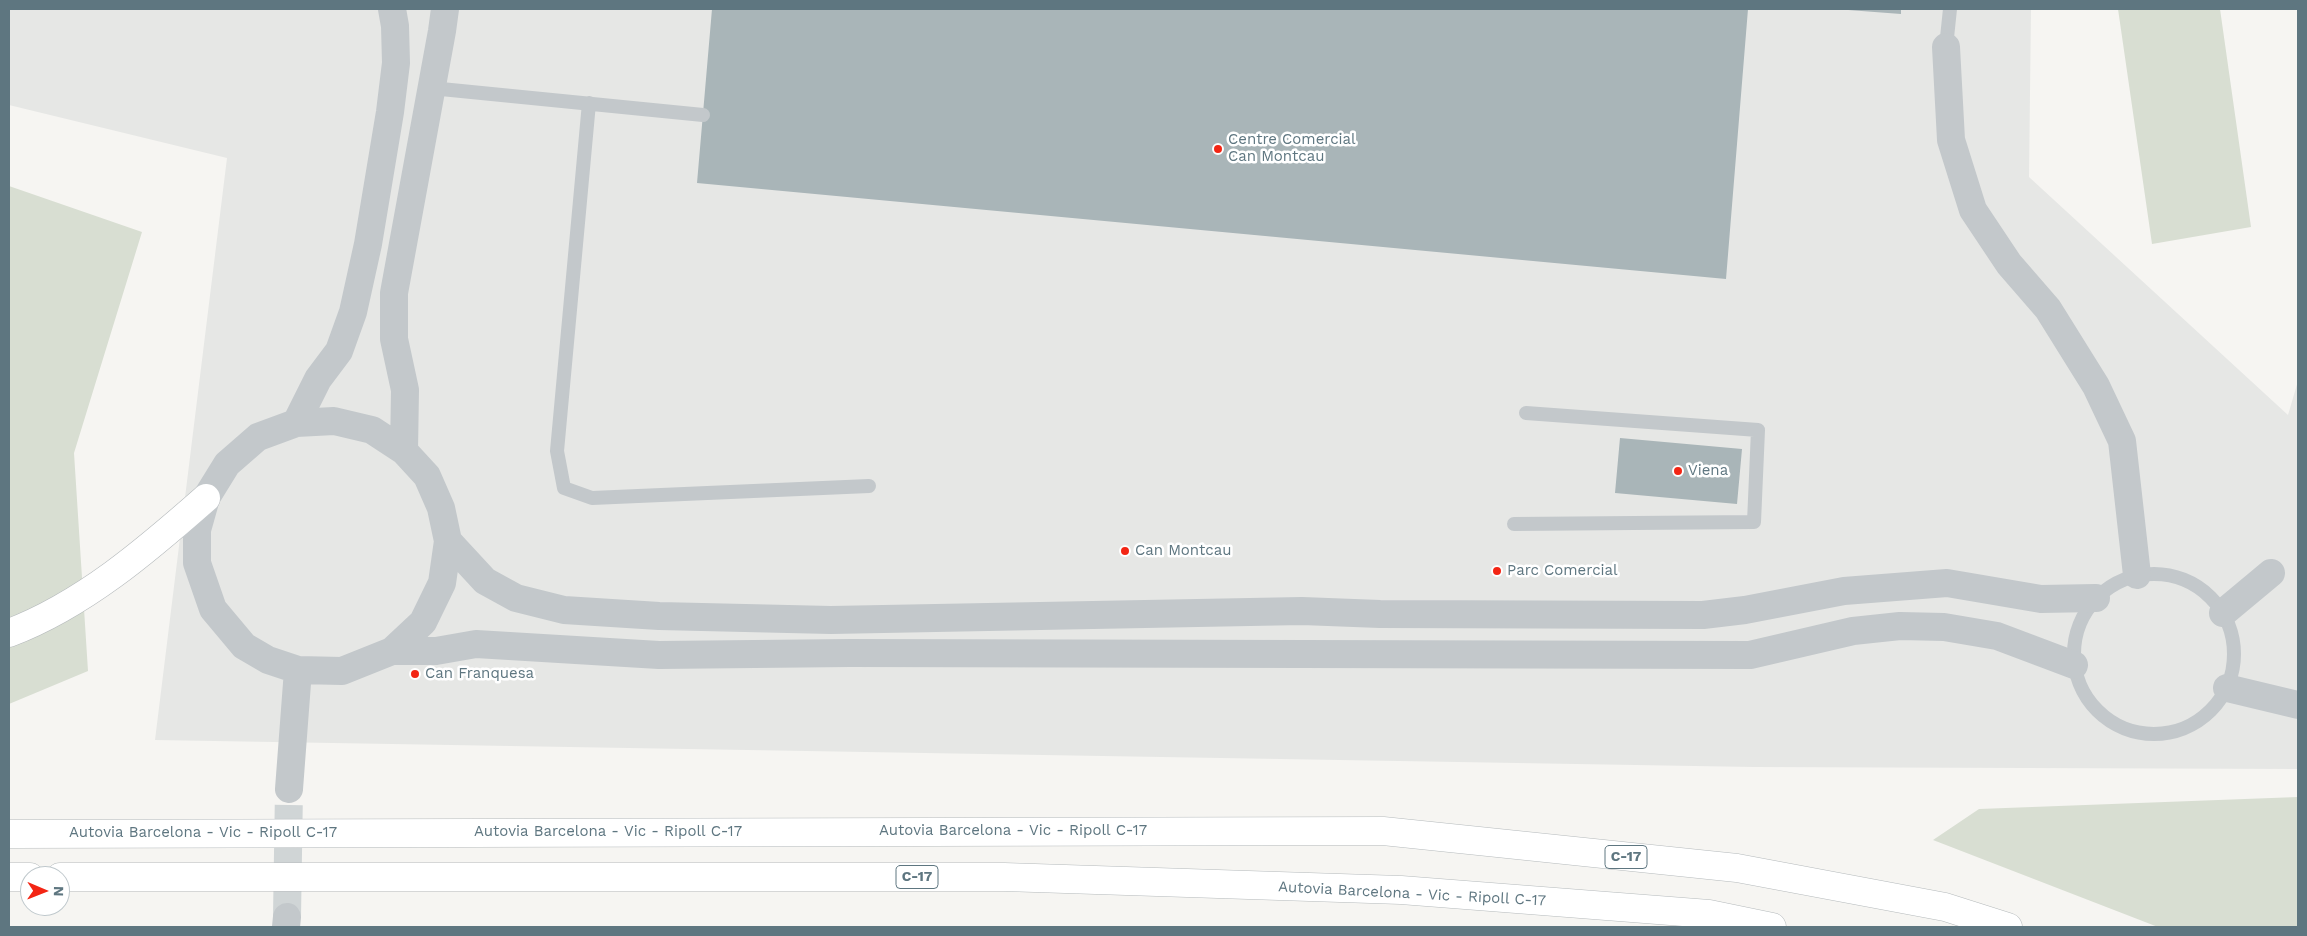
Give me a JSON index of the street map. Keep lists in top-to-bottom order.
{
  "streets": {
    "highway": ["Autovia Barcelona - Vic - Ripoll C-17", "C-17"]
  },
  "places": [
    "Centre Comercial Can Montcau",
    "Viena",
    "Can Montcau",
    "Parc Comercial",
    "Can Franquesa"
  ],
  "north": "right"
}
